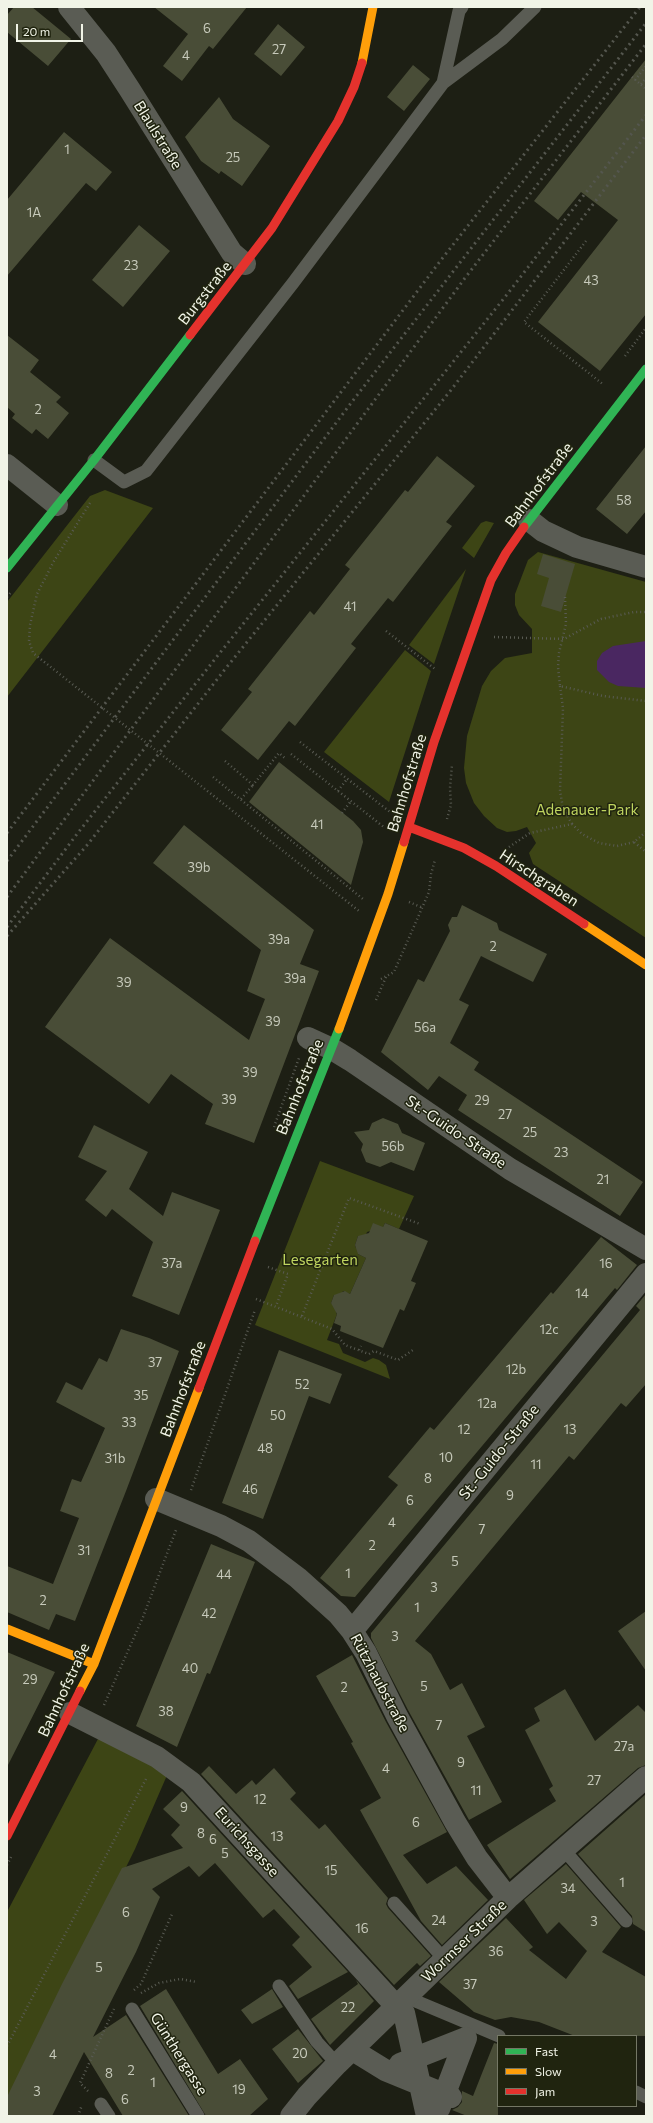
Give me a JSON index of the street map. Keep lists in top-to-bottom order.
{
  "streets": {
    "main road": ["Burgstraße", "Bahnhofstraße", "Hirschgraben"],
    "street": [
      "Blaulstraße",
      "St.-Guido-Straße",
      "Rützhaubstraße",
      "Eurichsgasse",
      "Wormser Straße"
    ],
    "lane": ["Günthergasse"]
  },
  "crossings": [
    ["Blaulstraße", "Burgstraße"],
    ["Bahnhofstraße", "Hirschgraben"],
    ["Bahnhofstraße", "St.-Guido-Straße"],
    ["Bahnhofstraße", "Rützhaubstraße"],
    ["Bahnhofstraße", "Eurichsgasse"],
    ["St.-Guido-Straße", "Rützhaubstraße"],
    ["Rützhaubstraße", "Wormser Straße"],
    ["Eurichsgasse", "Wormser Straße"]
  ],
  "parks": ["Adenauer-Park", "Lesegarten"],
  "house_numbers": [
    "6",
    "27",
    "4",
    "1",
    "25",
    "1A",
    "23",
    "43",
    "2",
    "58",
    "41",
    "41",
    "39b",
    "39a",
    "2",
    "39a",
    "39",
    "39",
    "56a",
    "39",
    "39",
    "29",
    "27",
    "25",
    "56b",
    "23",
    "21",
    "37a",
    "16",
    "14",
    "12c",
    "37",
    "12b",
    "52",
    "35",
    "12a",
    "50",
    "33",
    "12",
    "13",
    "48",
    "10",
    "31b",
    "11",
    "8",
    "46",
    "9",
    "6",
    "4",
    "7",
    "2",
    "31",
    "5",
    "1",
    "44",
    "3",
    "2",
    "1",
    "42",
    "3",
    "40",
    "29",
    "5",
    "2",
    "38",
    "7",
    "27a",
    "9",
    "4",
    "27",
    "11",
    "12",
    "9",
    "6",
    "8",
    "13",
    "6",
    "5",
    "15",
    "1",
    "34",
    "6",
    "24",
    "3",
    "16",
    "36",
    "5",
    "37",
    "22",
    "20",
    "4",
    "2",
    "8",
    "1",
    "19",
    "3",
    "6"
  ],
  "legend": ["Fast", "Slow", "Jam"],
  "scale_bar": "20 m"
}
